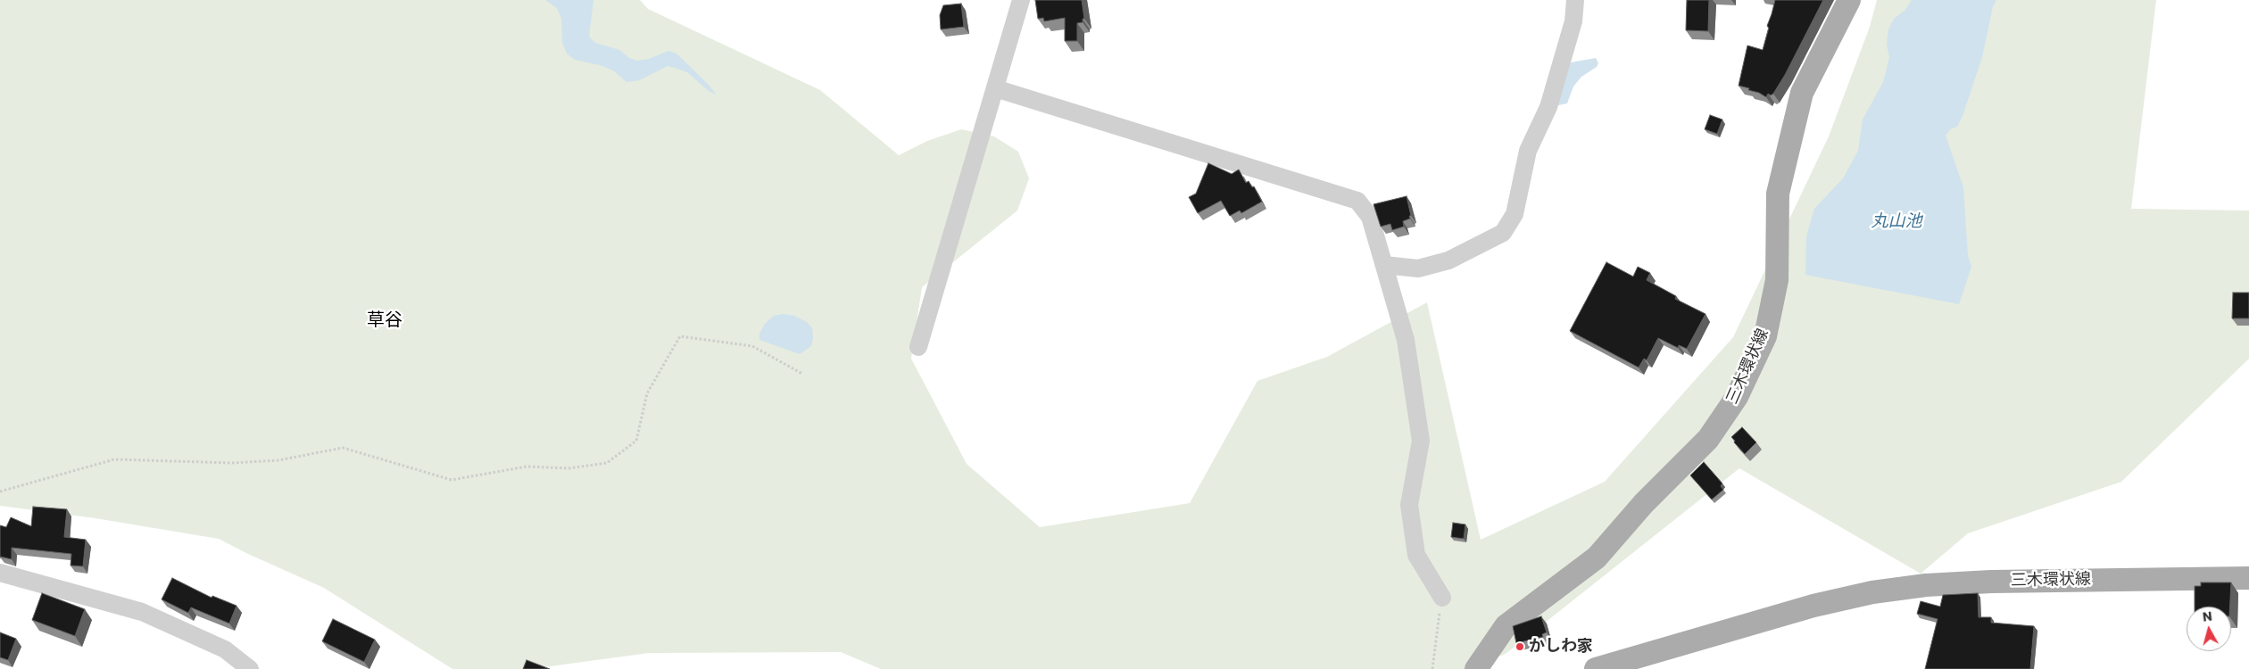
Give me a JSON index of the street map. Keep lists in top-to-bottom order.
{
  "streets": {
    "main road": ["三木環状線"]
  },
  "districts": ["草谷"],
  "water": ["丸山池"],
  "places": ["かしわ家"],
  "north": "top"
}
